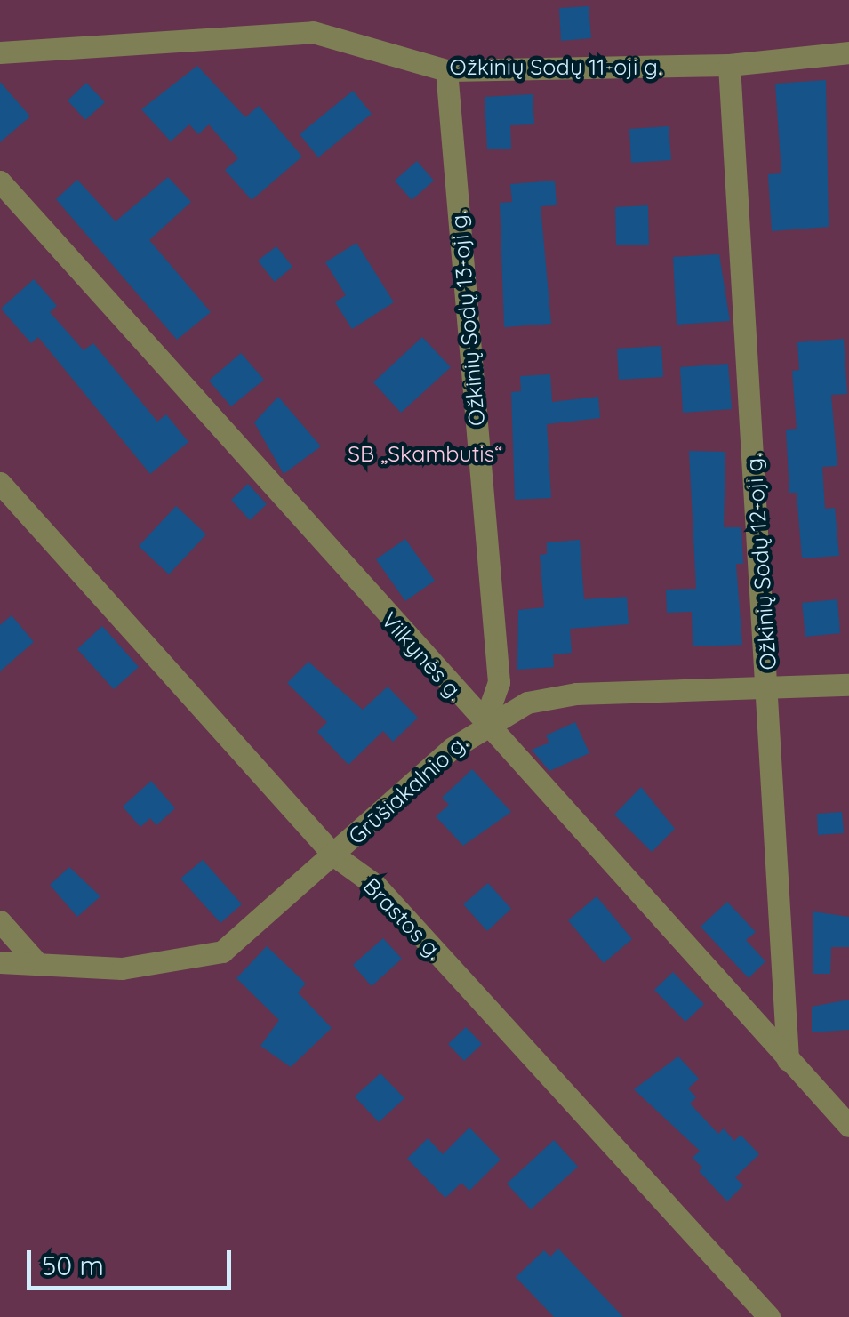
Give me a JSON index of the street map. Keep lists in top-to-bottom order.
{
  "streets": {
    "street": [
      "Ožkinių Sodų 11-oji g.",
      "Ožkinių Sodų 13-oji g.",
      "Ožkinių Sodų 12-oji g.",
      "Vilkynės g.",
      "Grūšiakalnio g.",
      "Brastos g."
    ]
  },
  "crossings": [
    ["Ožkinių Sodų 11-oji g.", "Ožkinių Sodų 13-oji g."],
    ["Ožkinių Sodų 11-oji g.", "Ožkinių Sodų 12-oji g."],
    ["Ožkinių Sodų 13-oji g.", "Vilkynės g."],
    ["Ožkinių Sodų 13-oji g.", "Grūšiakalnio g."],
    ["Ožkinių Sodų 12-oji g.", "Vilkynės g."],
    ["Ožkinių Sodų 12-oji g.", "Grūšiakalnio g."],
    ["Vilkynės g.", "Grūšiakalnio g."],
    ["Grūšiakalnio g.", "Brastos g."]
  ],
  "parks": ["SB „Skambutis“"],
  "scale_bar": "50 m"
}
